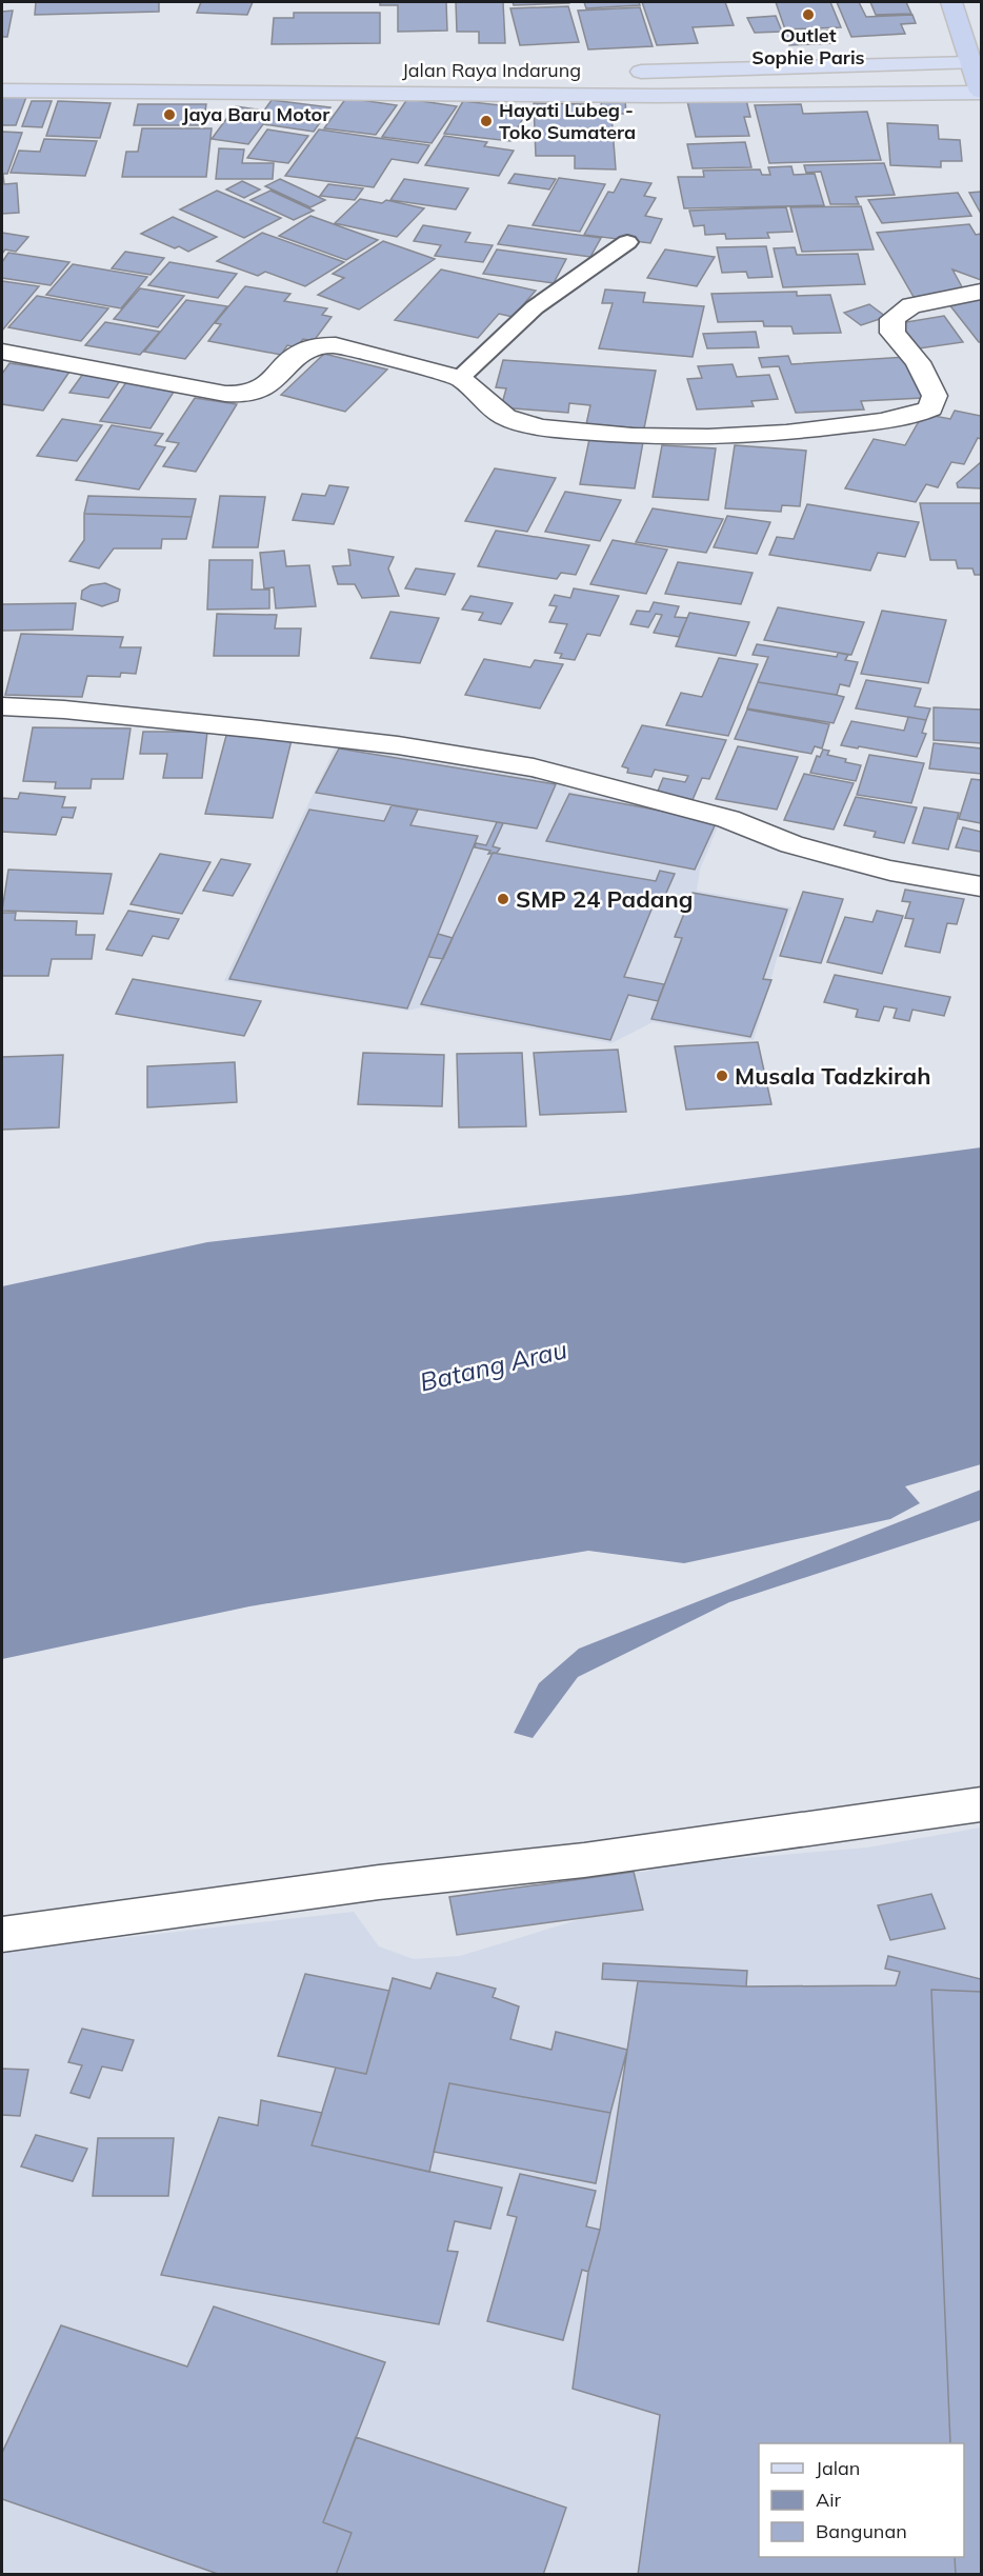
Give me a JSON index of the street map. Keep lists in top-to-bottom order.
{
  "streets": {
    "main road": ["Jalan Raya Indarung"]
  },
  "water": ["Batang Arau"],
  "places": [
    "Outlet Sophie Paris",
    "Jaya Baru Motor",
    "Hayati Lubeg - Toko Sumatera",
    "SMP 24 Padang",
    "Musala Tadzkirah"
  ],
  "legend": ["Jalan", "Air", "Bangunan"]
}
